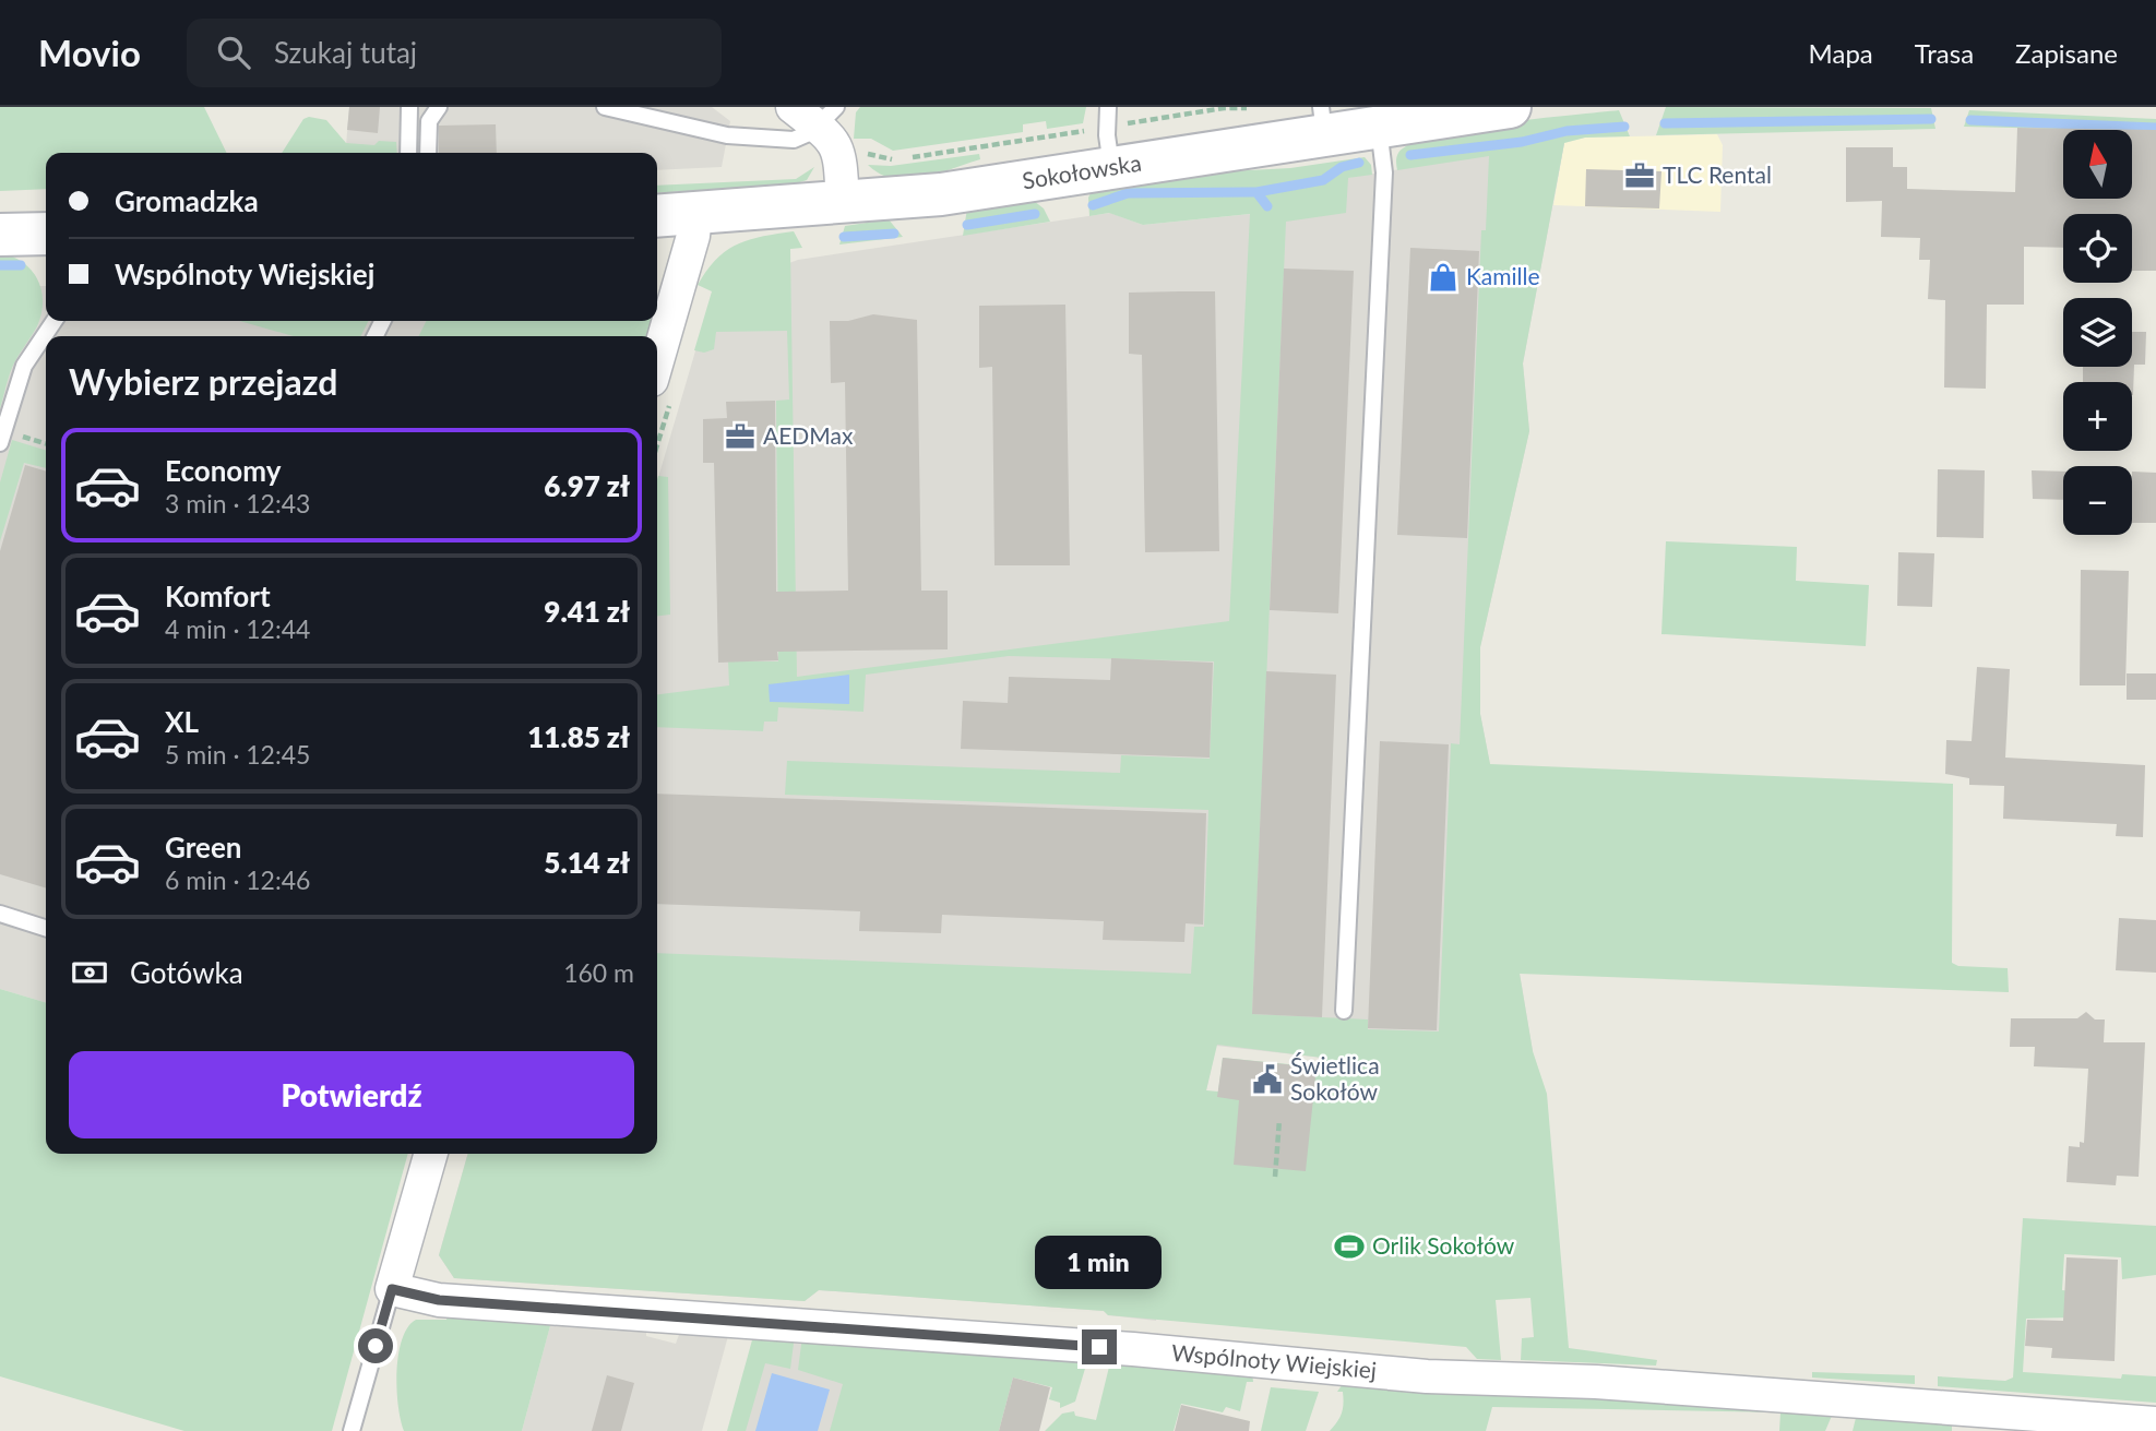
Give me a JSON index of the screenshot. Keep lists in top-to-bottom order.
{
  "streets": {
    "street": ["Sokołowska", "Wspólnoty Wiejskiej"]
  },
  "places": {
    "office": ["TLC Rental", "AEDMax"],
    "shop": ["Kamille"],
    "public building": ["Świetlica Sokołów"],
    "sports": ["Orlik Sokołów"]
  },
  "north": "top",
  "page": {
    "header": "Movio",
    "search": "Szukaj tutaj",
    "nav": ["Mapa", "Trasa", "Zapisane"],
    "map_buttons": ["+", "−"],
    "banner": ["Gromadzka", "Wspólnoty Wiejskiej"],
    "heading": "Wybierz przejazd",
    "list": [
      {
        "name": "Economy",
        "note": "3 min · 12:43",
        "value": "6.97 zł"
      },
      {
        "name": "Komfort",
        "note": "4 min · 12:44",
        "value": "9.41 zł"
      },
      {
        "name": "XL",
        "note": "5 min · 12:45",
        "value": "11.85 zł"
      },
      {
        "name": "Green",
        "note": "6 min · 12:46",
        "value": "5.14 zł"
      }
    ],
    "pay": ["Gotówka", "160 m"],
    "buttons": "Potwierdź",
    "bubble": "1 min"
  }
}
